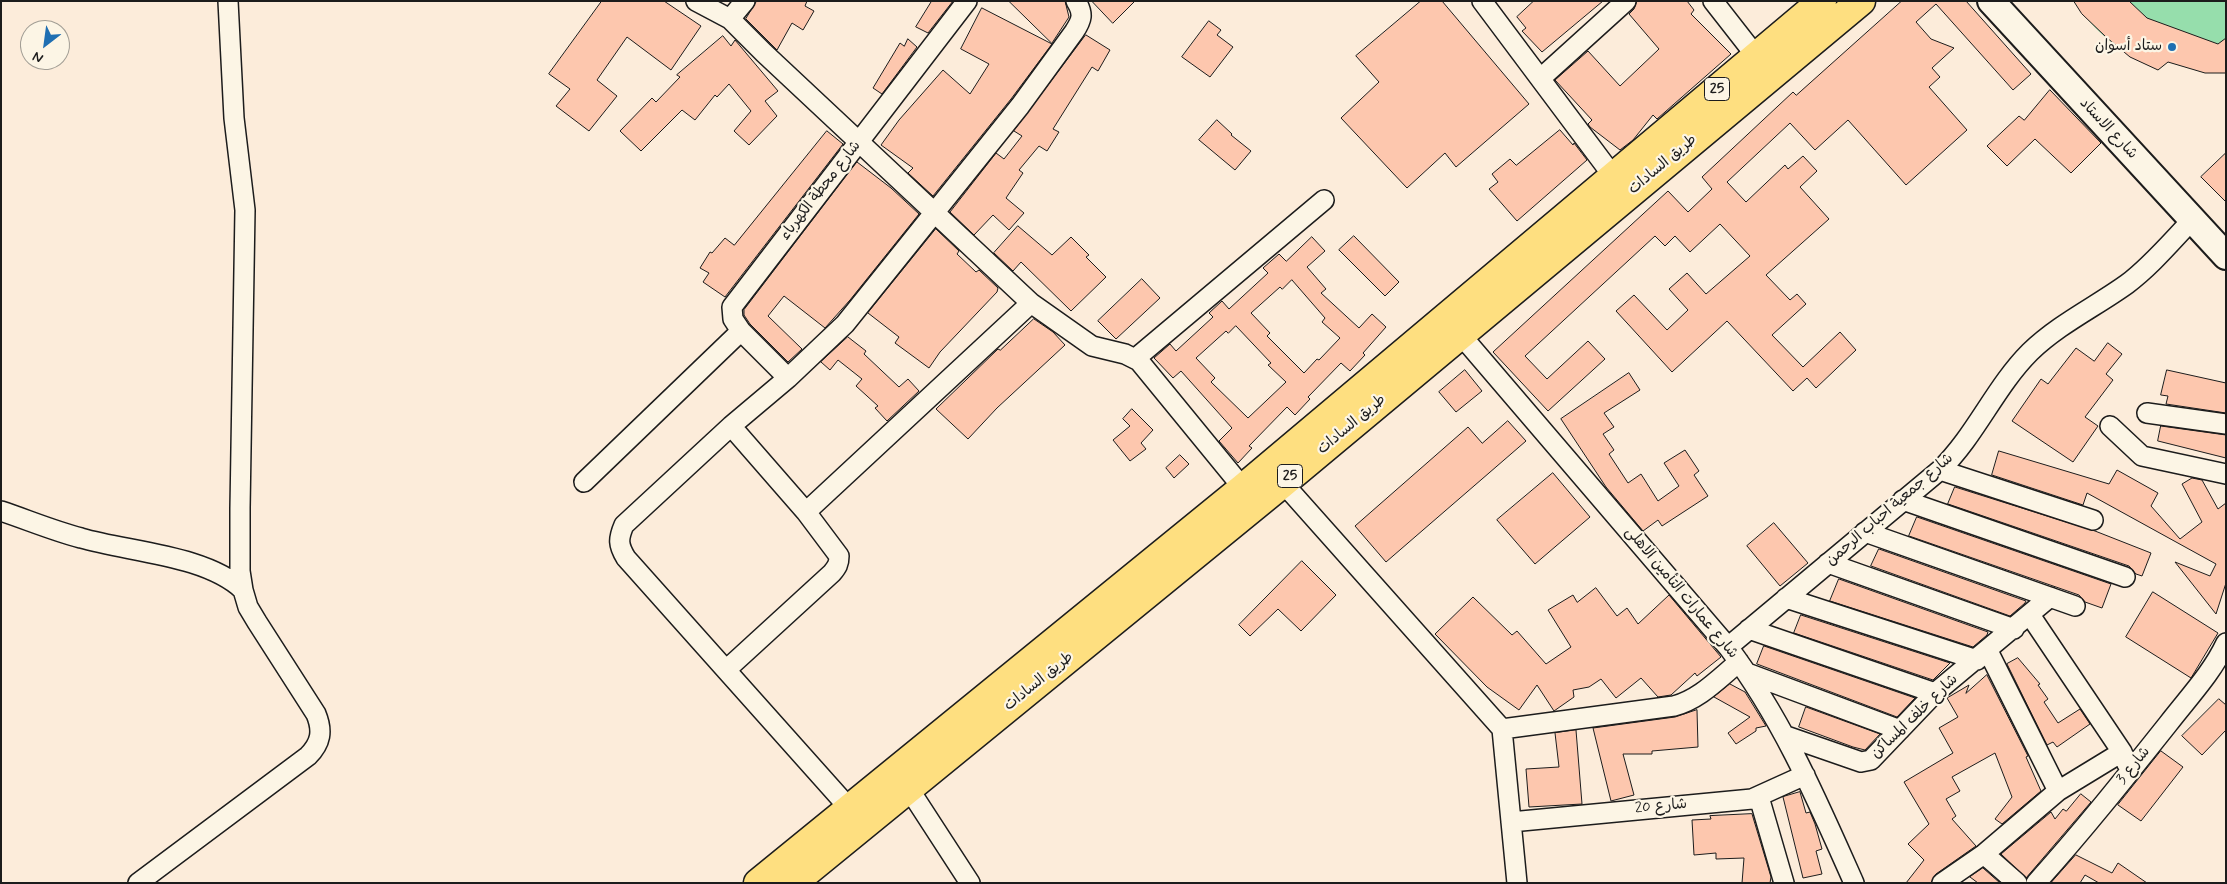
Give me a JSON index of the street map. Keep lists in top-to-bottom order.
{
  "streets": {
    "main road": ["25", "طريق السادات"],
    "street": [
      "شارع الاستاد",
      "شارع محطة الكهرباء",
      "شارع جمعية احباب الرحمن",
      "شارع عمارات التأمين الاهلى",
      "شارع خلف المساكن",
      "شارع 3",
      "شارع 20"
    ]
  },
  "crossings": [
    ["شارع الاستاد", "شارع جمعية احباب الرحمن"],
    ["طريق السادات", "شارع عمارات التأمين الاهلى"],
    ["شارع جمعية احباب الرحمن", "شارع عمارات التأمين الاهلى"],
    ["شارع عمارات التأمين الاهلى", "شارع خلف المساكن"],
    ["شارع عمارات التأمين الاهلى", "شارع 20"]
  ],
  "places": ["ستاد أسوان"],
  "north": "bottom left"
}
